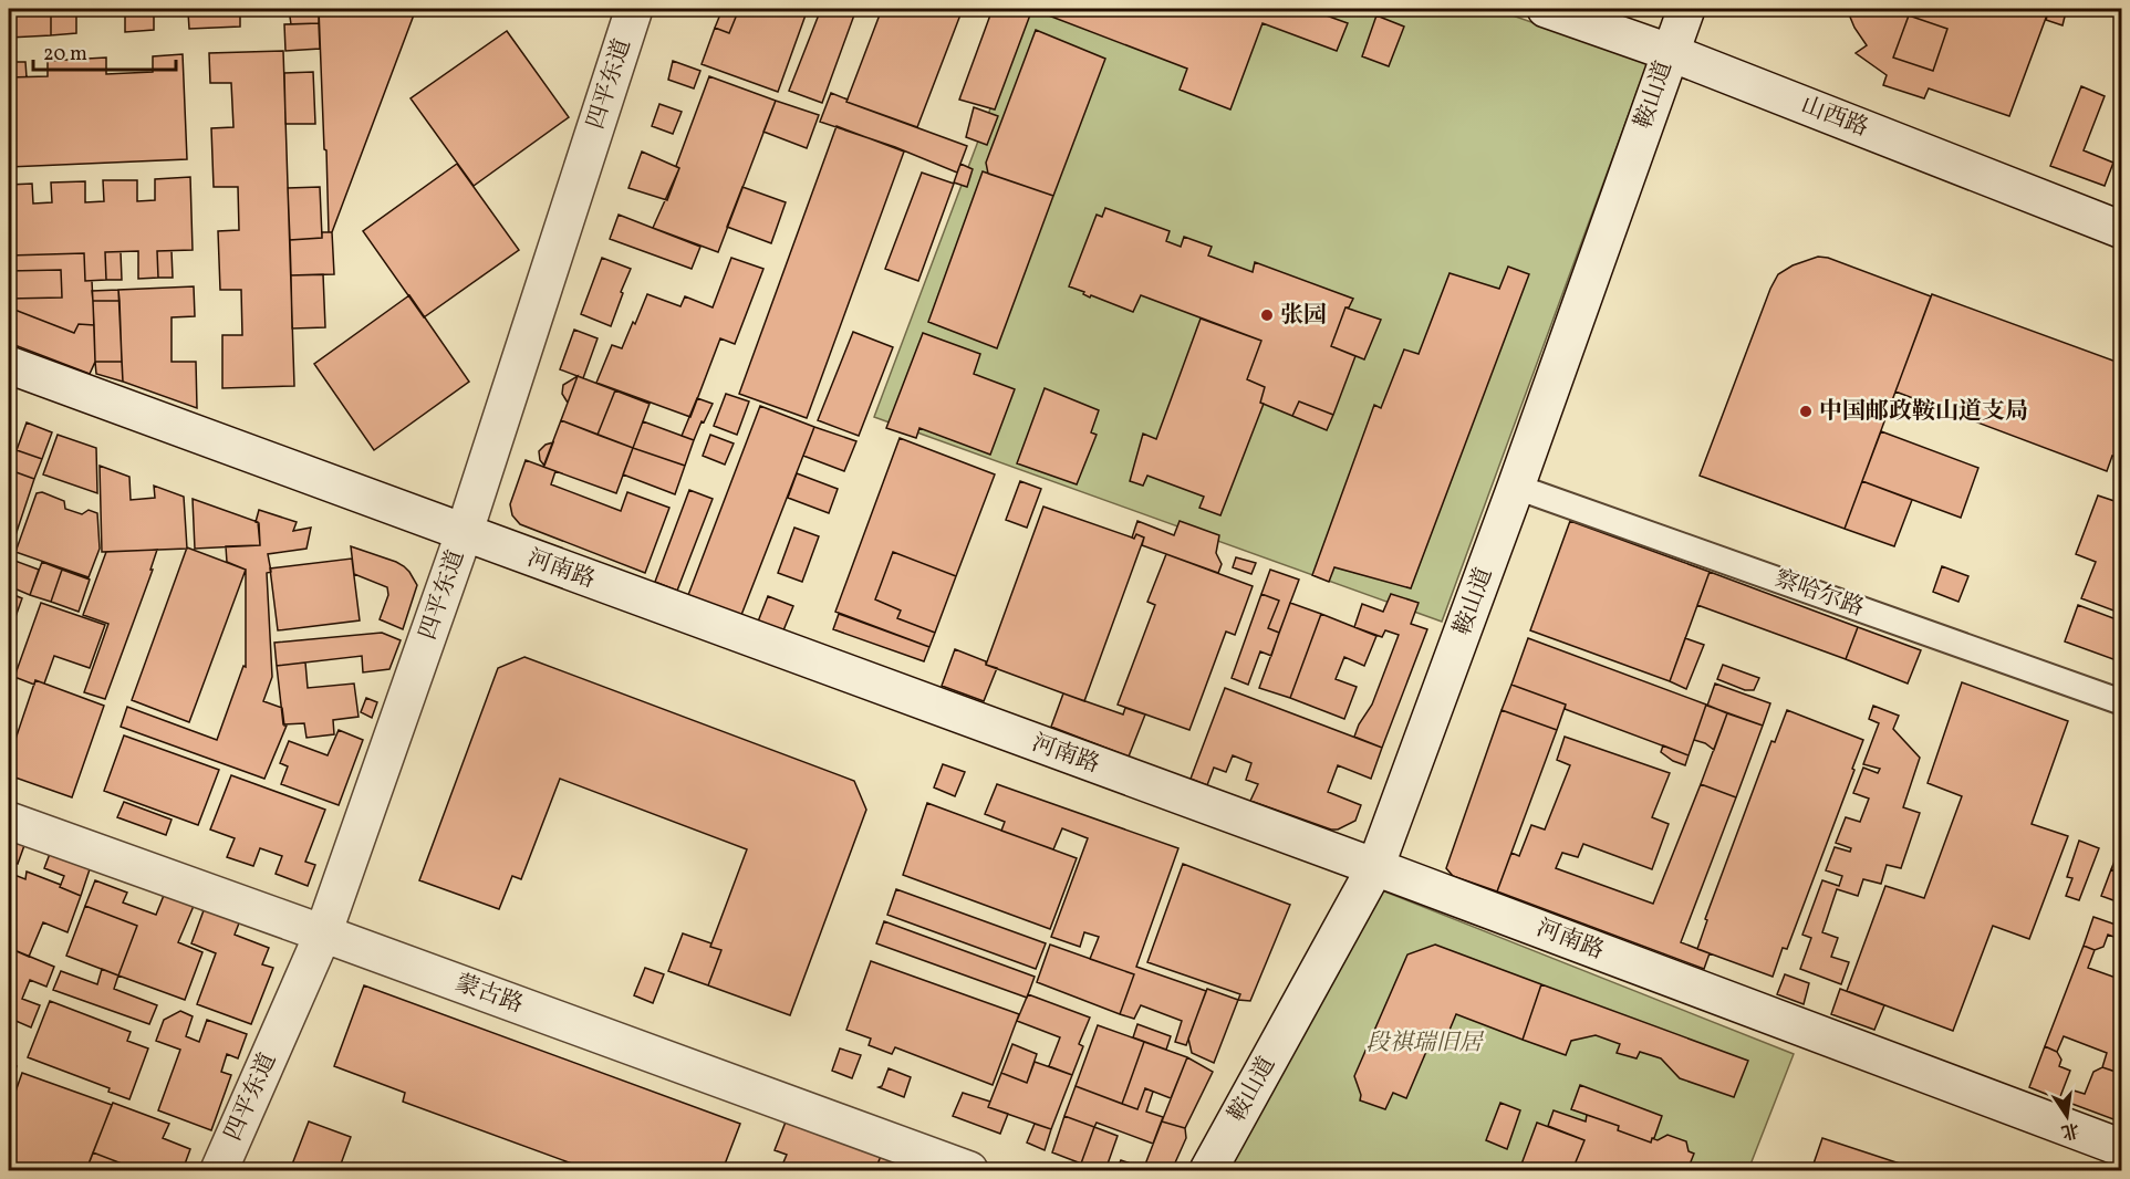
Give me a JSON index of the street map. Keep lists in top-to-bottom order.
{
  "streets": {
    "street": [
      "四平东道",
      "鞍山道",
      "山西路",
      "河南路",
      "蒙古路"
    ],
    "lane": ["察哈尔路"]
  },
  "crossings": [
    ["四平东道", "河南路"],
    ["四平东道", "蒙古路"],
    ["鞍山道", "山西路"],
    ["鞍山道", "河南路"],
    ["鞍山道", "察哈尔路"]
  ],
  "parks": ["段祺瑞旧居"],
  "places": ["张园", "中国邮政鞍山道支局"],
  "scale_bar": "20 m",
  "north": "bottom"
}
